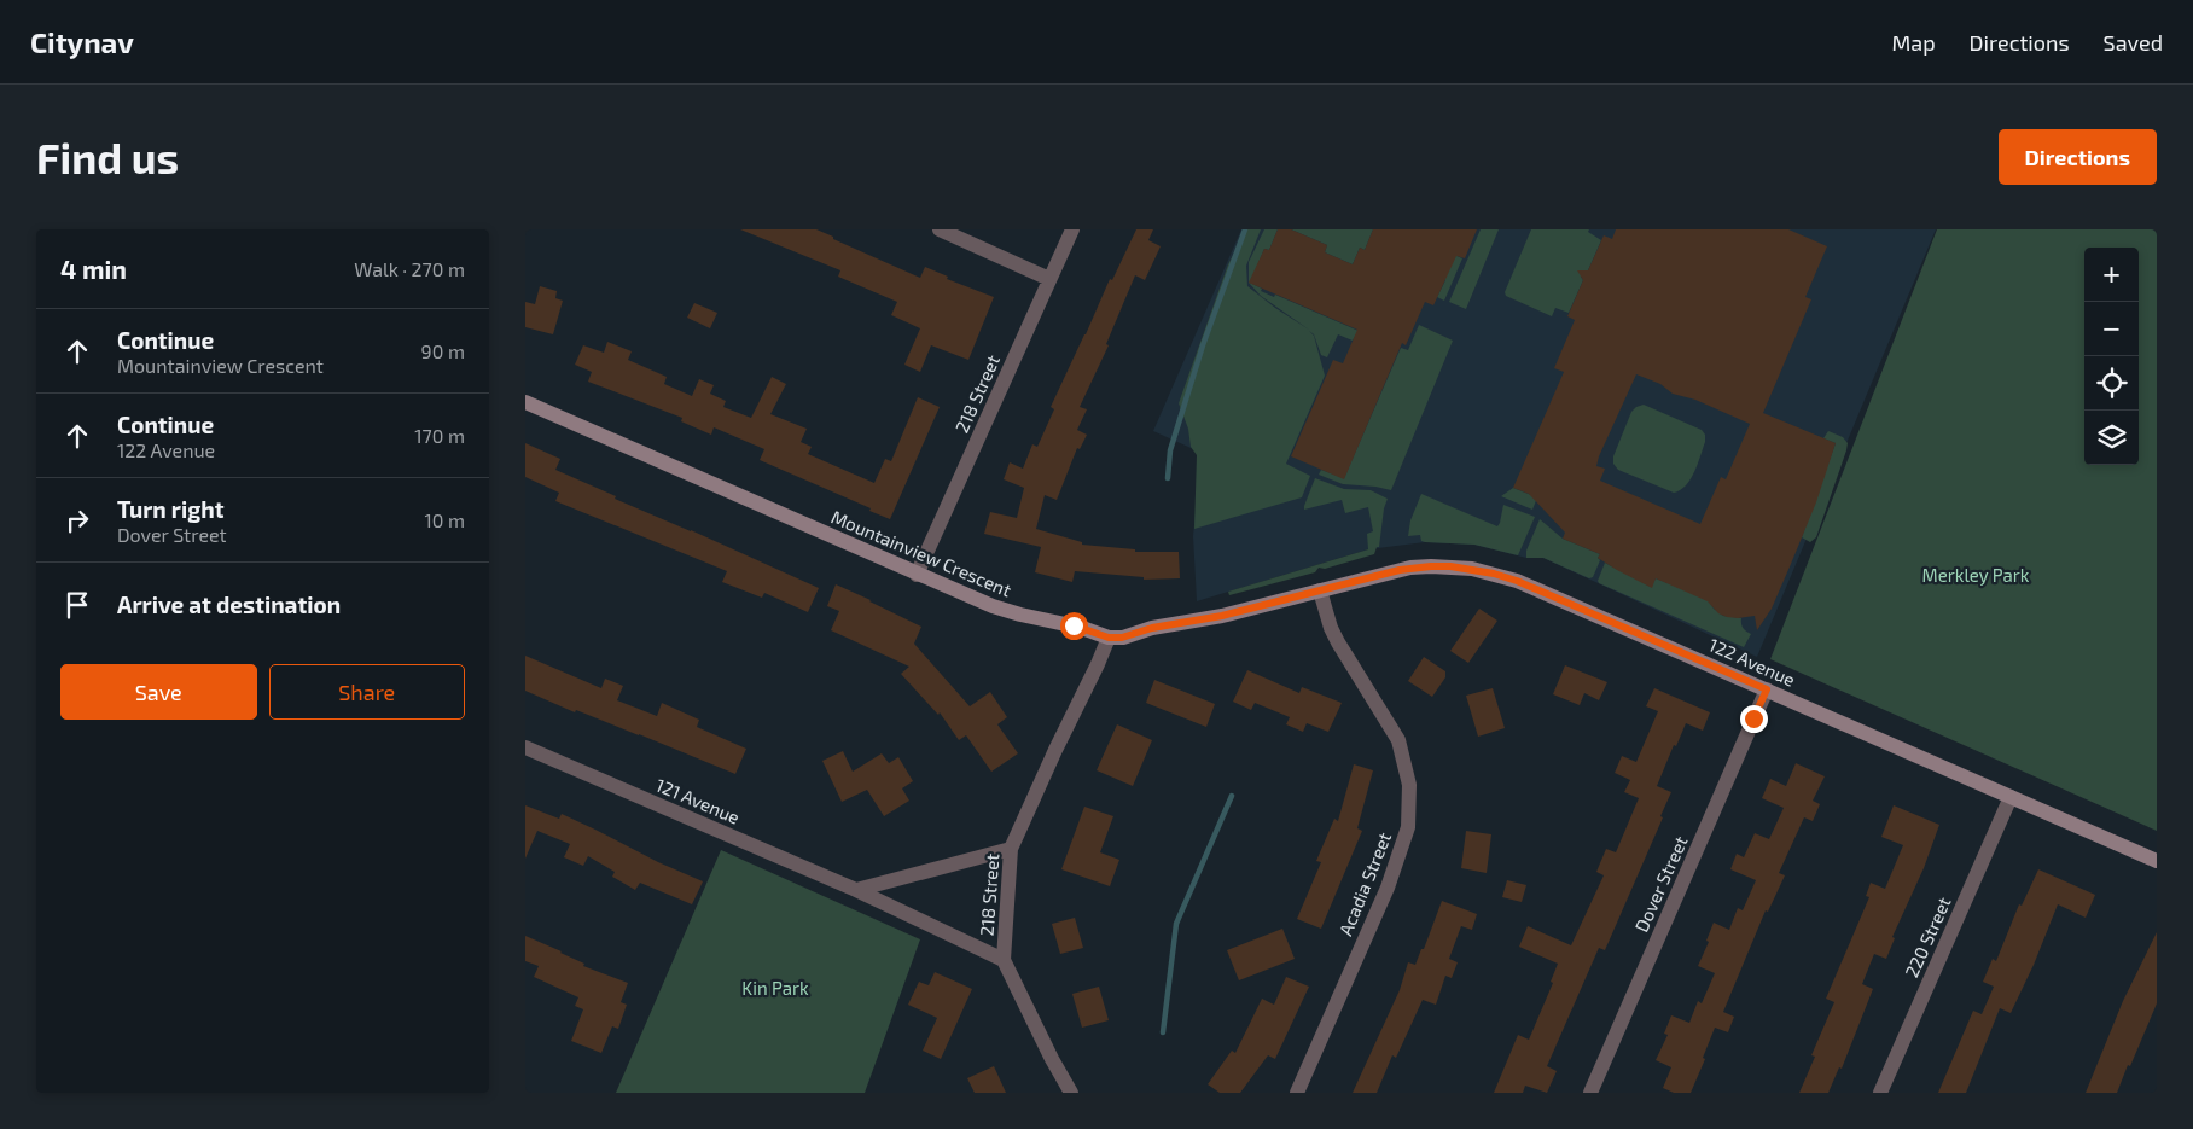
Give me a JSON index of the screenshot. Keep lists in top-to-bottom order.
{
  "streets": {
    "street": [
      "218 Street",
      "Mountainview Crescent",
      "122 Avenue",
      "121 Avenue",
      "Acadia Street",
      "Dover Street",
      "220 Street"
    ]
  },
  "crossings": [
    ["218 Street", "Mountainview Crescent"],
    ["218 Street", "121 Avenue"],
    ["Mountainview Crescent", "122 Avenue"],
    ["Mountainview Crescent", "Acadia Street"],
    ["122 Avenue", "Acadia Street"],
    ["122 Avenue", "Dover Street"],
    ["122 Avenue", "220 Street"]
  ],
  "parks": ["Merkley Park", "Kin Park"],
  "page": {
    "header": "Citynav",
    "nav": ["Map", "Directions", "Saved"],
    "buttons": [
      "Directions",
      ["Save", "Share"]
    ],
    "title": "Find us",
    "heading": ["4 min", "Walk · 270 m"],
    "map_buttons": ["+", "−"],
    "list": [
      ["Continue", "Mountainview Crescent", "90 m"],
      ["Continue", "122 Avenue", "170 m"],
      ["Turn right", "Dover Street", "10 m"],
      "Arrive at destination"
    ]
  }
}
